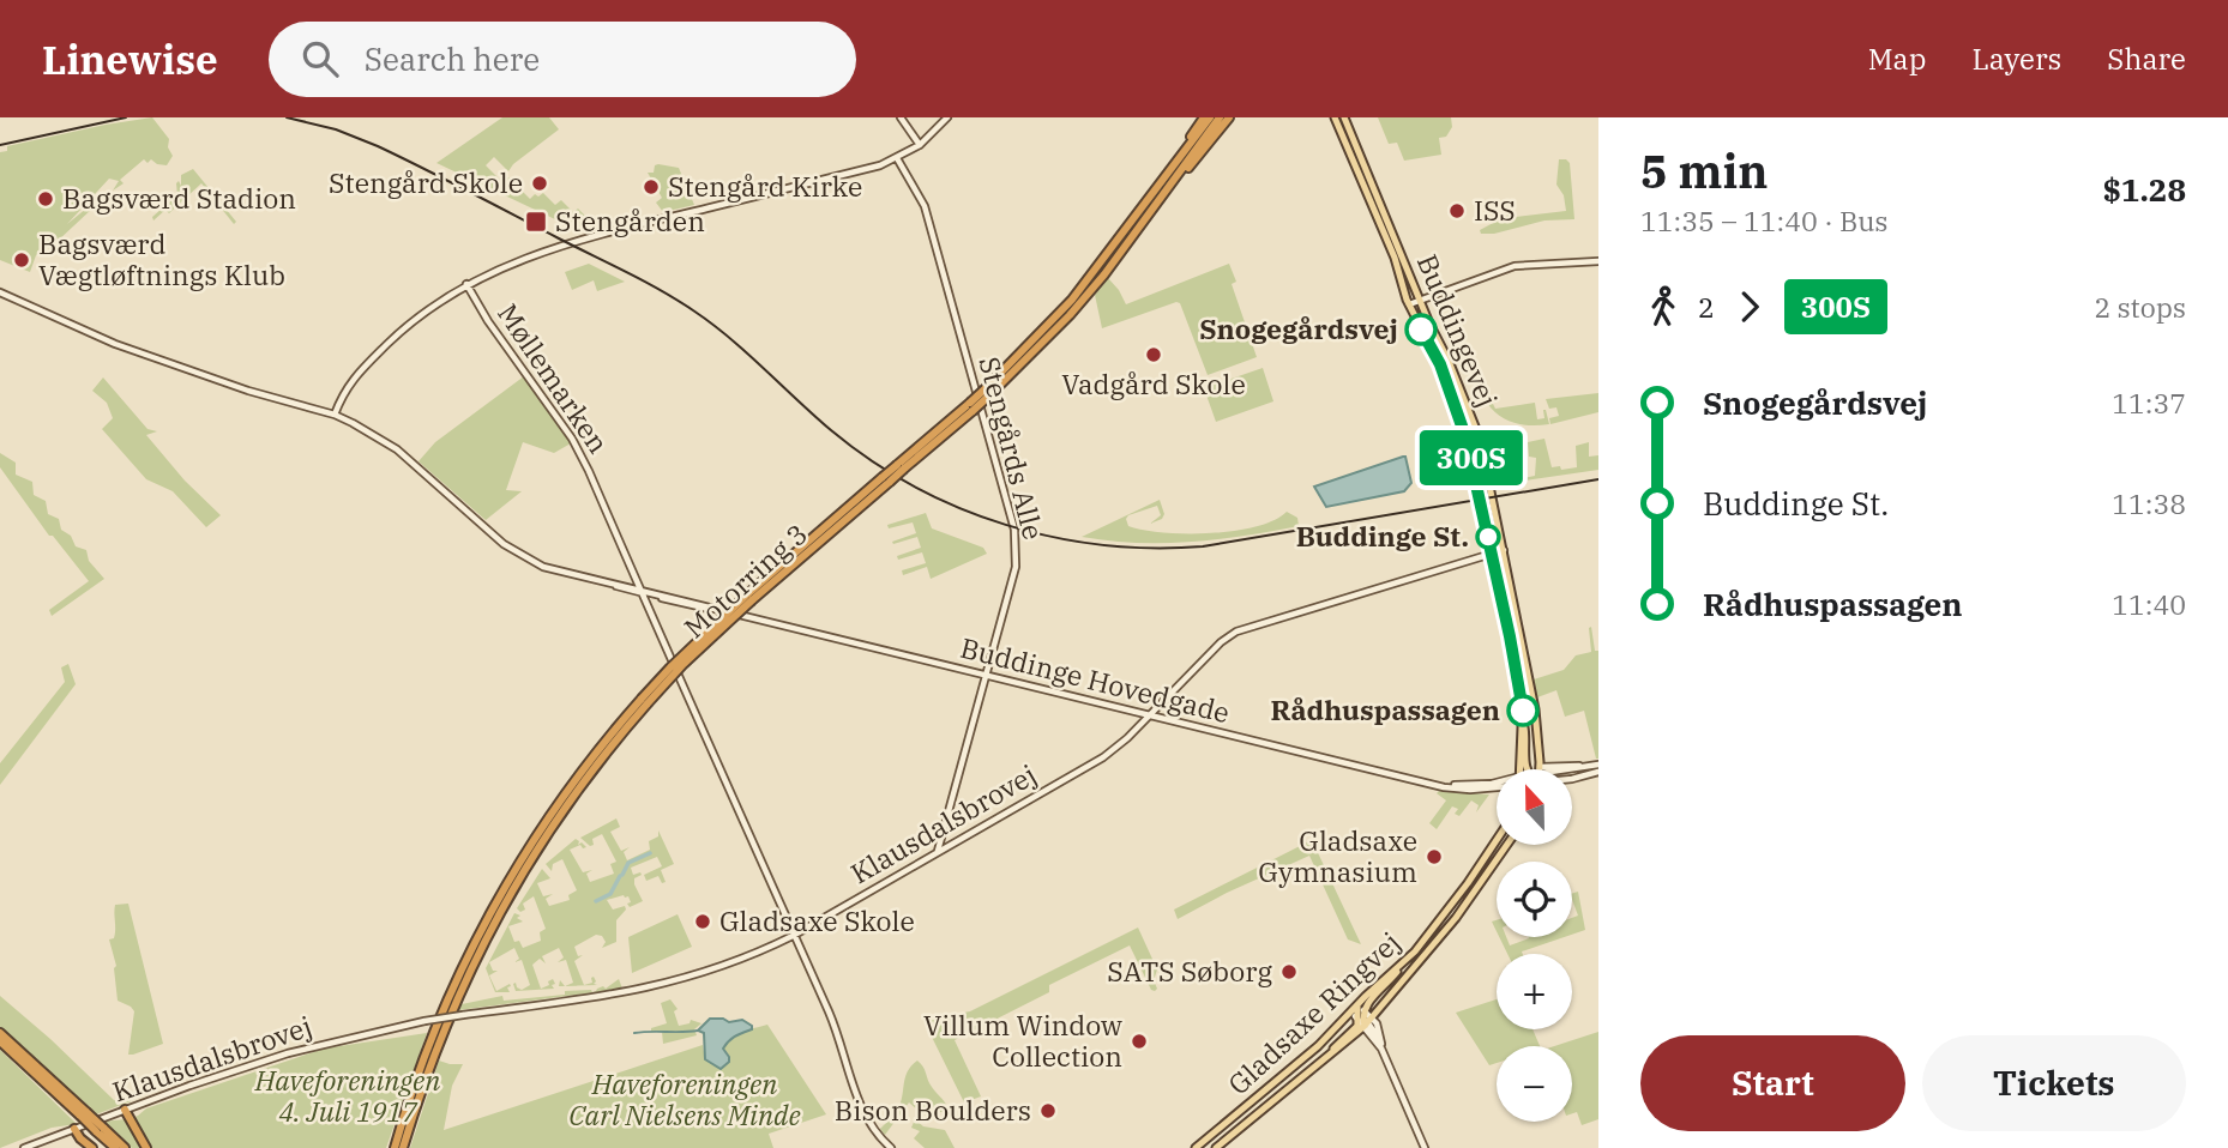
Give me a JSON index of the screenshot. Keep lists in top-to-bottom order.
{
  "streets": {
    "highway": ["Motorring 3"],
    "main road": ["Buddingevej", "Gladsaxe Ringvej"],
    "street": [
      "Møllemarken",
      "Stengårds Alle",
      "Buddinge Hovedgade",
      "Klausdalsbrovej"
    ]
  },
  "crossings": [
    ["Buddingevej", "Klausdalsbrovej"],
    ["Møllemarken", "Buddinge Hovedgade"],
    ["Møllemarken", "Klausdalsbrovej"],
    ["Stengårds Alle", "Buddinge Hovedgade"],
    ["Stengårds Alle", "Klausdalsbrovej"],
    ["Buddinge Hovedgade", "Klausdalsbrovej"]
  ],
  "parks": ["Haveforeningen 4. Juli 1917", "Haveforeningen Carl Nielsens Minde"],
  "places": {
    "other": [
      "Stengård Skole",
      "Stengård Kirke",
      "Bagsværd Stadion",
      "ISS",
      "Bagsværd Vægtløftnings Klub",
      "Snogegårdsvej",
      "Vadgård Skole",
      "Buddinge St.",
      "Rådhuspassagen",
      "Gladsaxe Gymnasium",
      "Gladsaxe Skole",
      "SATS Søborg",
      "Villum Window Collection",
      "Bison Boulders"
    ],
    "transit": ["Stengården"]
  },
  "lines": ["bus line 300S"],
  "north": "top",
  "page": {
    "header": "Linewise",
    "search": "Search here",
    "nav": ["Map", "Layers", "Share"],
    "on_map": "300S",
    "heading": ["5 min", "11:35 – 11:40 · Bus", "$1.28"],
    "legs": ["2", "300S", "2 stops"],
    "list": [
      {
        "name": "Snogegårdsvej",
        "value": "11:37"
      },
      {
        "name": "Buddinge St.",
        "value": "11:38"
      },
      {
        "name": "Rådhuspassagen",
        "value": "11:40"
      }
    ],
    "map_buttons": ["+", "−"],
    "buttons": ["Start", "Tickets"]
  }
}
